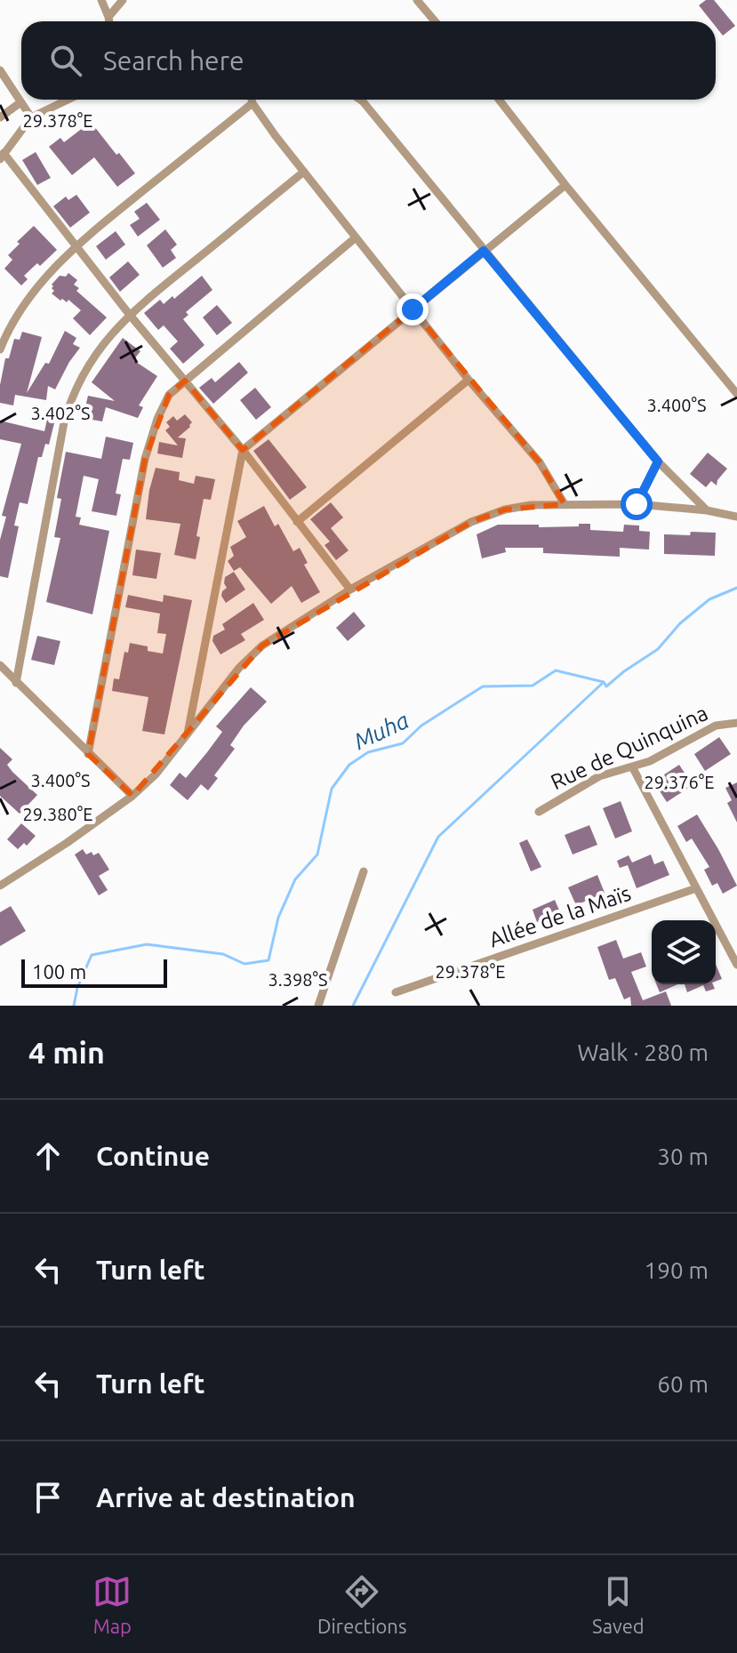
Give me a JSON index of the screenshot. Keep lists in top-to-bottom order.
{
  "streets": {
    "street": ["Rue de Quinquina", "Allée de la Maïs"]
  },
  "water": ["Muha"],
  "scale_bar": "100 m",
  "page": {
    "search": "Search here",
    "scale": "100 m",
    "heading": ["4 min", "Walk · 280 m"],
    "list": [
      ["Continue", "30 m"],
      ["Turn left", "190 m"],
      ["Turn left", "60 m"],
      "Arrive at destination"
    ],
    "nav": ["Map", "Directions", "Saved"]
  },
  "coordinates": [
    "29.378°E",
    "3.400°S",
    "3.402°S",
    "29.376°E",
    "29.380°E",
    "3.398°S"
  ]
}
